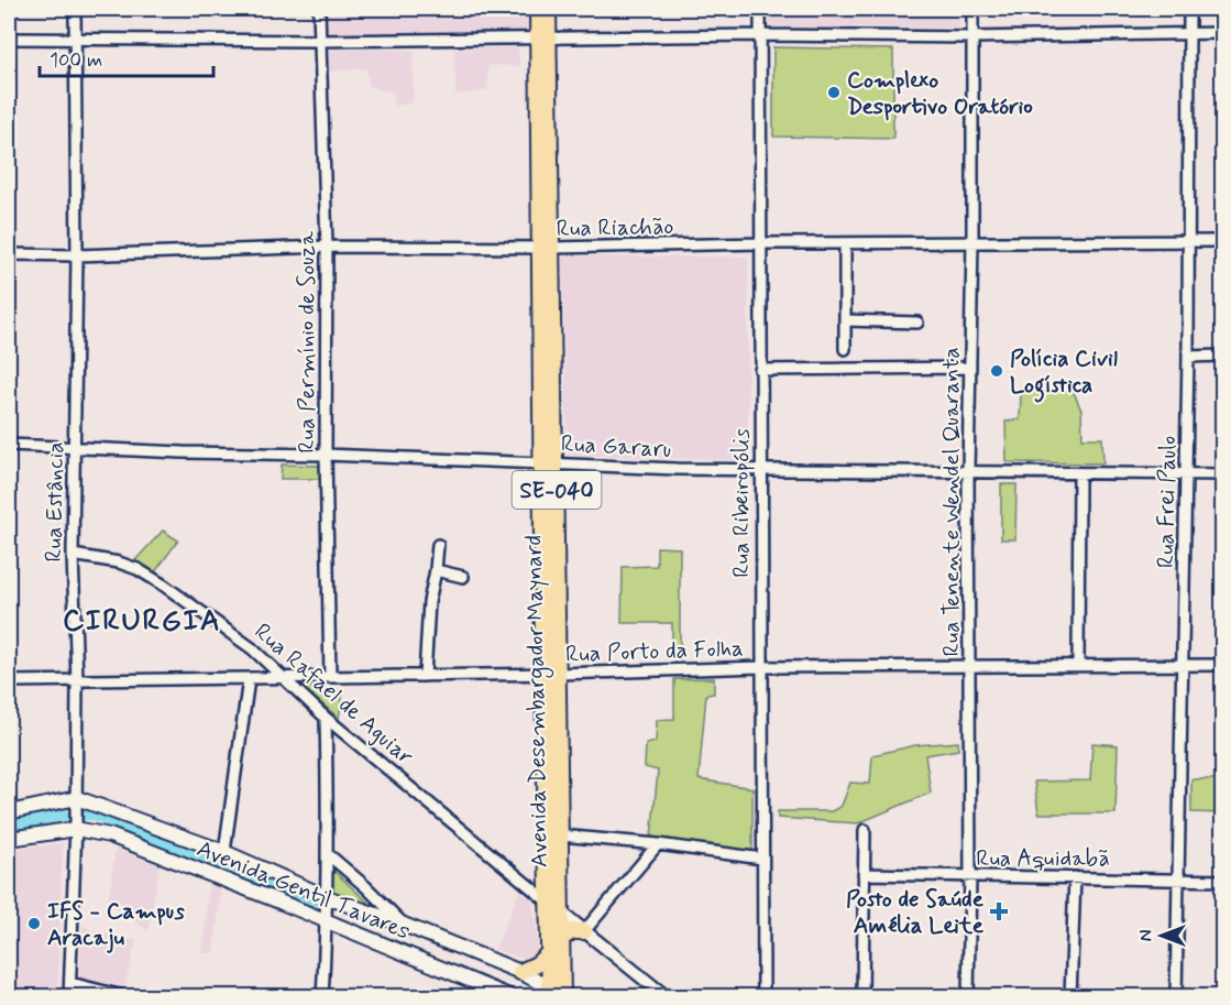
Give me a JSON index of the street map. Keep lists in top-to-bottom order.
{
  "streets": {
    "main road": ["SE-040", "Avenida Desembargador Maynard", "Avenida Gentil Tavares"],
    "street": [
      "Rua Riachão",
      "Rua Permínio de Souza",
      "Rua Gararu",
      "Rua Estância",
      "Rua Tenente Wendel Quaranta",
      "Rua Frei Paulo",
      "Rua Ribeiropólis",
      "Rua Porto da Folha",
      "Rua Rafael de Aguiar",
      "Rua Aquidabã"
    ]
  },
  "crossings": [
    ["Rua Riachão", "Rua Permínio de Souza"],
    ["Rua Riachão", "Rua Estância"],
    ["Rua Riachão", "Rua Tenente Wendel Quaranta"],
    ["Rua Riachão", "Rua Frei Paulo"],
    ["Rua Riachão", "Rua Ribeiropólis"],
    ["Rua Riachão", "Avenida Desembargador Maynard"],
    ["Rua Permínio de Souza", "Rua Gararu"],
    ["Rua Permínio de Souza", "Rua Porto da Folha"],
    ["Rua Gararu", "Rua Estância"],
    ["Rua Gararu", "Rua Tenente Wendel Quaranta"],
    ["Rua Gararu", "Rua Frei Paulo"],
    ["Rua Gararu", "Rua Ribeiropólis"],
    ["Rua Gararu", "Avenida Desembargador Maynard"],
    ["Rua Estância", "Rua Porto da Folha"],
    ["Rua Estância", "Rua Rafael de Aguiar"],
    ["Rua Estância", "Avenida Gentil Tavares"],
    ["Rua Tenente Wendel Quaranta", "Rua Porto da Folha"],
    ["Rua Tenente Wendel Quaranta", "Rua Aquidabã"],
    ["Rua Frei Paulo", "Rua Porto da Folha"],
    ["Rua Frei Paulo", "Rua Aquidabã"],
    ["Rua Ribeiropólis", "Rua Porto da Folha"],
    ["Rua Porto da Folha", "Rua Rafael de Aguiar"],
    ["Rua Porto da Folha", "Avenida Desembargador Maynard"],
    ["Rua Rafael de Aguiar", "Avenida Desembargador Maynard"],
    ["Avenida Desembargador Maynard", "Avenida Gentil Tavares"]
  ],
  "districts": ["CIRURGIA"],
  "places": {
    "other": ["Complexo Desportivo Oratório", "Polícia Civil Logística", "IFS - Campus Aracaju"],
    "health": ["Posto de Saúde Amélia Leite"]
  },
  "scale_bar": "100 m",
  "north": "left"
}
